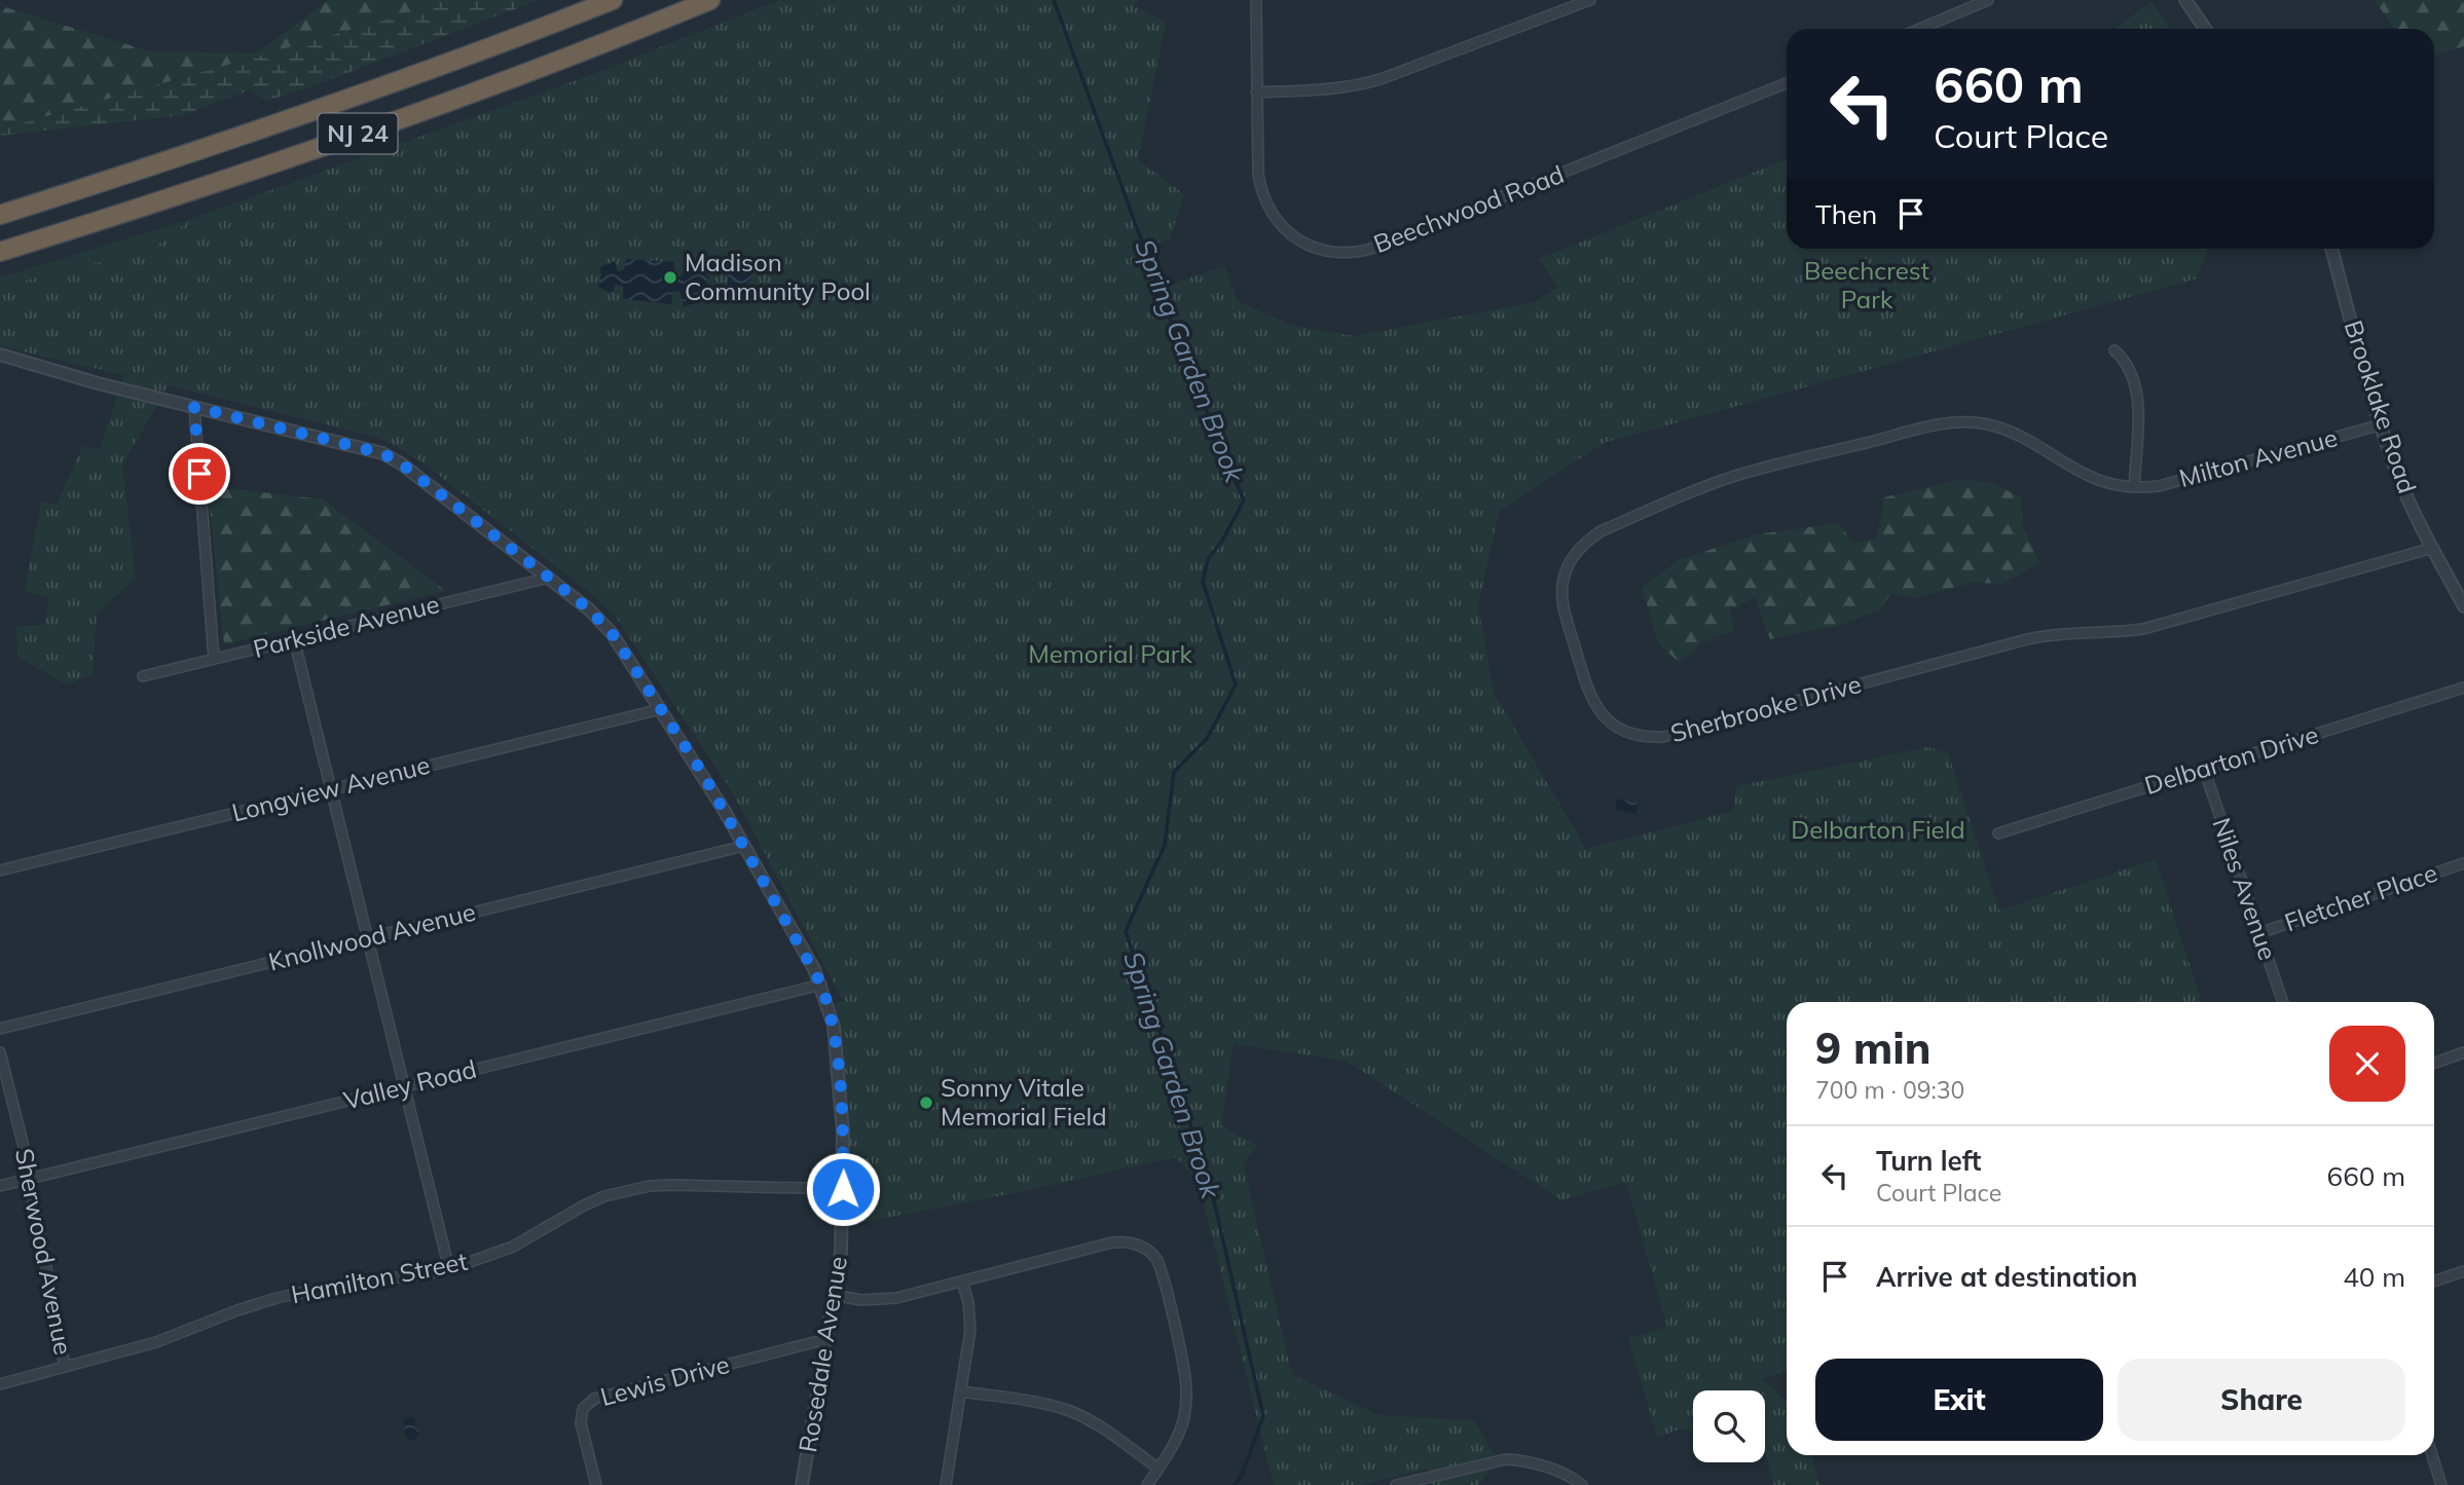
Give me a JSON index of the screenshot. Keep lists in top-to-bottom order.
{
  "streets": {
    "highway": ["NJ 24"],
    "street": [
      "Beechwood Road",
      "Brooklake Road",
      "Milton Avenue",
      "Parkside Avenue",
      "Sherbrooke Drive",
      "Delbarton Drive",
      "Longview Avenue",
      "Niles Avenue",
      "Fletcher Place",
      "Knollwood Avenue",
      "Valley Road",
      "Sherwood Avenue",
      "Hamilton Street",
      "Rosedale Avenue",
      "Lewis Drive"
    ]
  },
  "crossings": [
    ["Brooklake Road", "Milton Avenue"],
    ["Brooklake Road", "Sherbrooke Drive"],
    ["Milton Avenue", "Sherbrooke Drive"],
    ["Parkside Avenue", "Rosedale Avenue"],
    ["Delbarton Drive", "Niles Avenue"],
    ["Longview Avenue", "Rosedale Avenue"],
    ["Niles Avenue", "Fletcher Place"],
    ["Knollwood Avenue", "Rosedale Avenue"],
    ["Valley Road", "Sherwood Avenue"],
    ["Valley Road", "Rosedale Avenue"],
    ["Sherwood Avenue", "Hamilton Street"],
    ["Hamilton Street", "Rosedale Avenue"],
    ["Rosedale Avenue", "Lewis Drive"]
  ],
  "water": ["Spring Garden Brook"],
  "parks": ["Beechcrest Park", "Memorial Park", "Delbarton Field"],
  "places": ["Madison Community Pool", "Sonny Vitale Memorial Field"],
  "page": {
    "turn": ["660 m", "Court Place"],
    "then": "Then",
    "heading": ["9 min", "700 m · 09:30"],
    "list": [
      {
        "name": "Turn left",
        "note": "Court Place",
        "value": "660 m"
      },
      {
        "name": "Arrive at destination",
        "value": "40 m"
      }
    ],
    "buttons": ["Exit", "Share"]
  }
}
